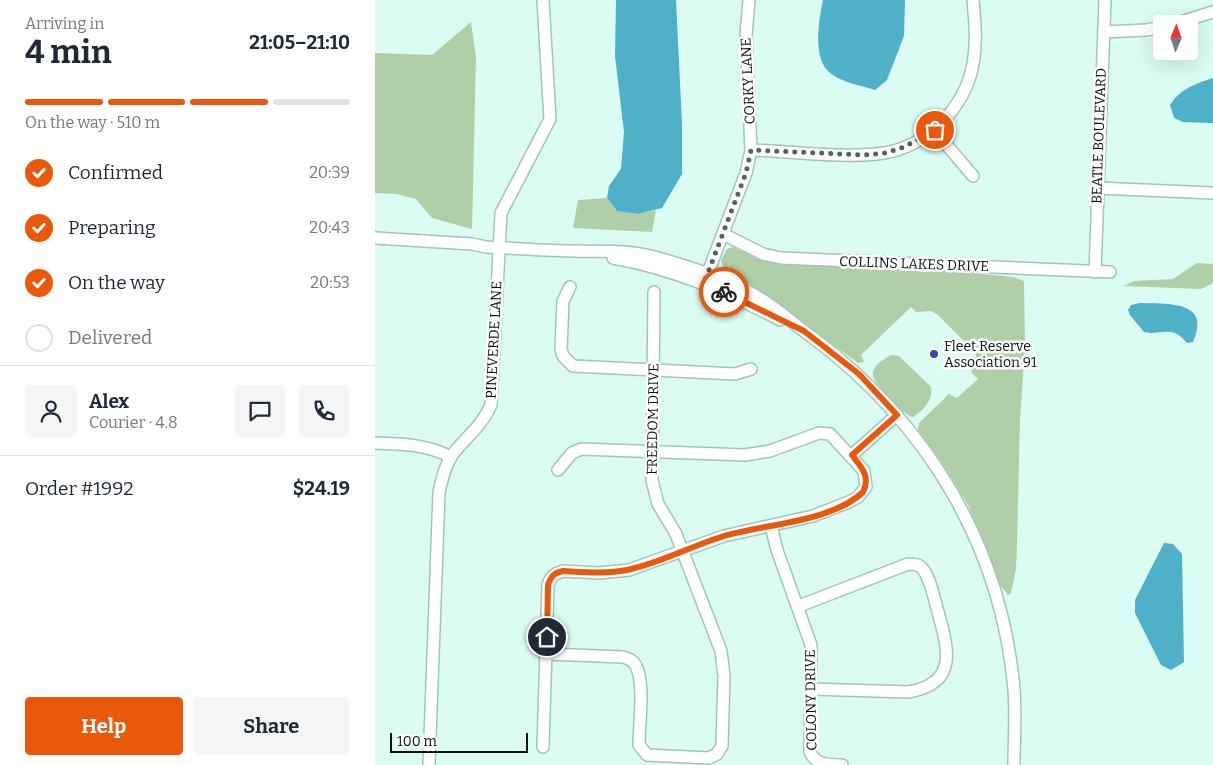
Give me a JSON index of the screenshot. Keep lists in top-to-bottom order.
{
  "streets": {
    "street": [
      "CORKY LANE",
      "BEATLE BOULEVARD",
      "COLLINS LAKES DRIVE",
      "PINEVERDE LANE",
      "FREEDOM DRIVE",
      "COLONY DRIVE"
    ]
  },
  "crossings": [
    ["CORKY LANE", "COLLINS LAKES DRIVE"],
    ["BEATLE BOULEVARD", "COLLINS LAKES DRIVE"]
  ],
  "places": ["Fleet Reserve Association 91"],
  "scale_bar": "100 m",
  "north": "top",
  "page": {
    "heading": ["4 min", "Arriving in", "21:05–21:10"],
    "panel": [
      "Alex",
      "Courier · 4.8",
      "Order #1992",
      "$24.19"
    ],
    "bar": "On the way · 510 m",
    "list": [
      ["Confirmed", "20:39"],
      ["Preparing", "20:43"],
      ["On the way", "20:53"],
      "Delivered"
    ],
    "buttons": ["Help", "Share"],
    "scale": "100 m"
  }
}
